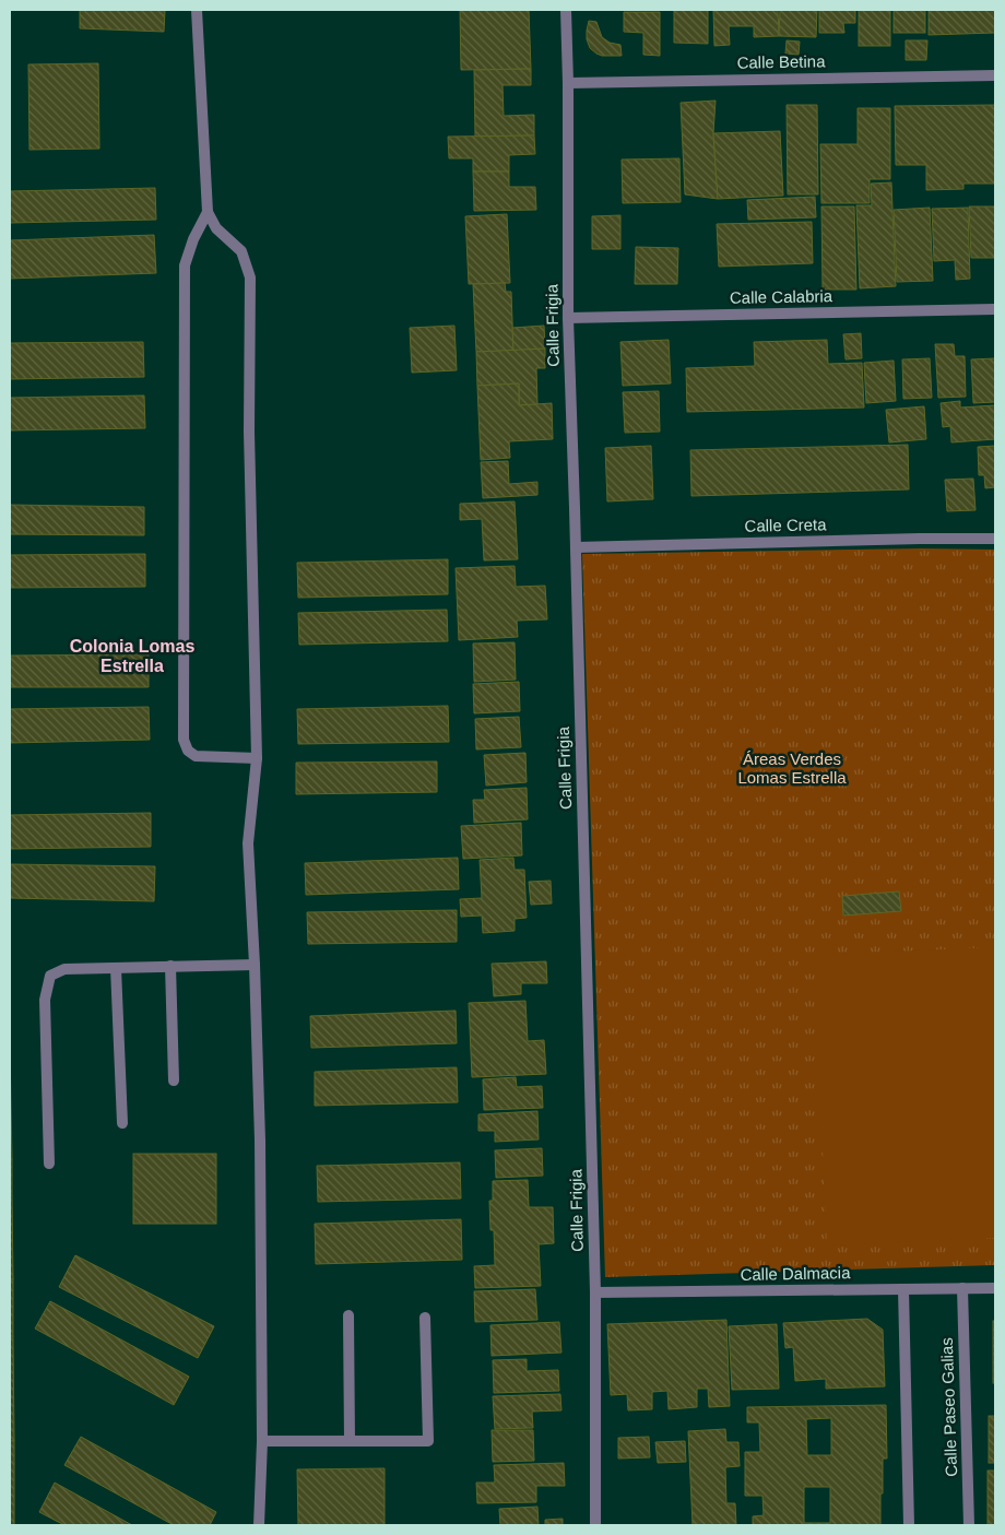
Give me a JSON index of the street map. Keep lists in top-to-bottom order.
{
  "streets": {
    "street": [
      "Calle Betina",
      "Calle Calabria",
      "Calle Frigia",
      "Calle Creta",
      "Calle Dalmacia",
      "Calle Paseo Galias"
    ]
  },
  "crossings": [
    ["Calle Betina", "Calle Frigia"],
    ["Calle Calabria", "Calle Frigia"],
    ["Calle Frigia", "Calle Creta"],
    ["Calle Frigia", "Calle Dalmacia"],
    ["Calle Dalmacia", "Calle Paseo Galias"]
  ],
  "districts": ["Colonia Lomas Estrella"],
  "parks": ["Áreas Verdes Lomas Estrella"]
}
